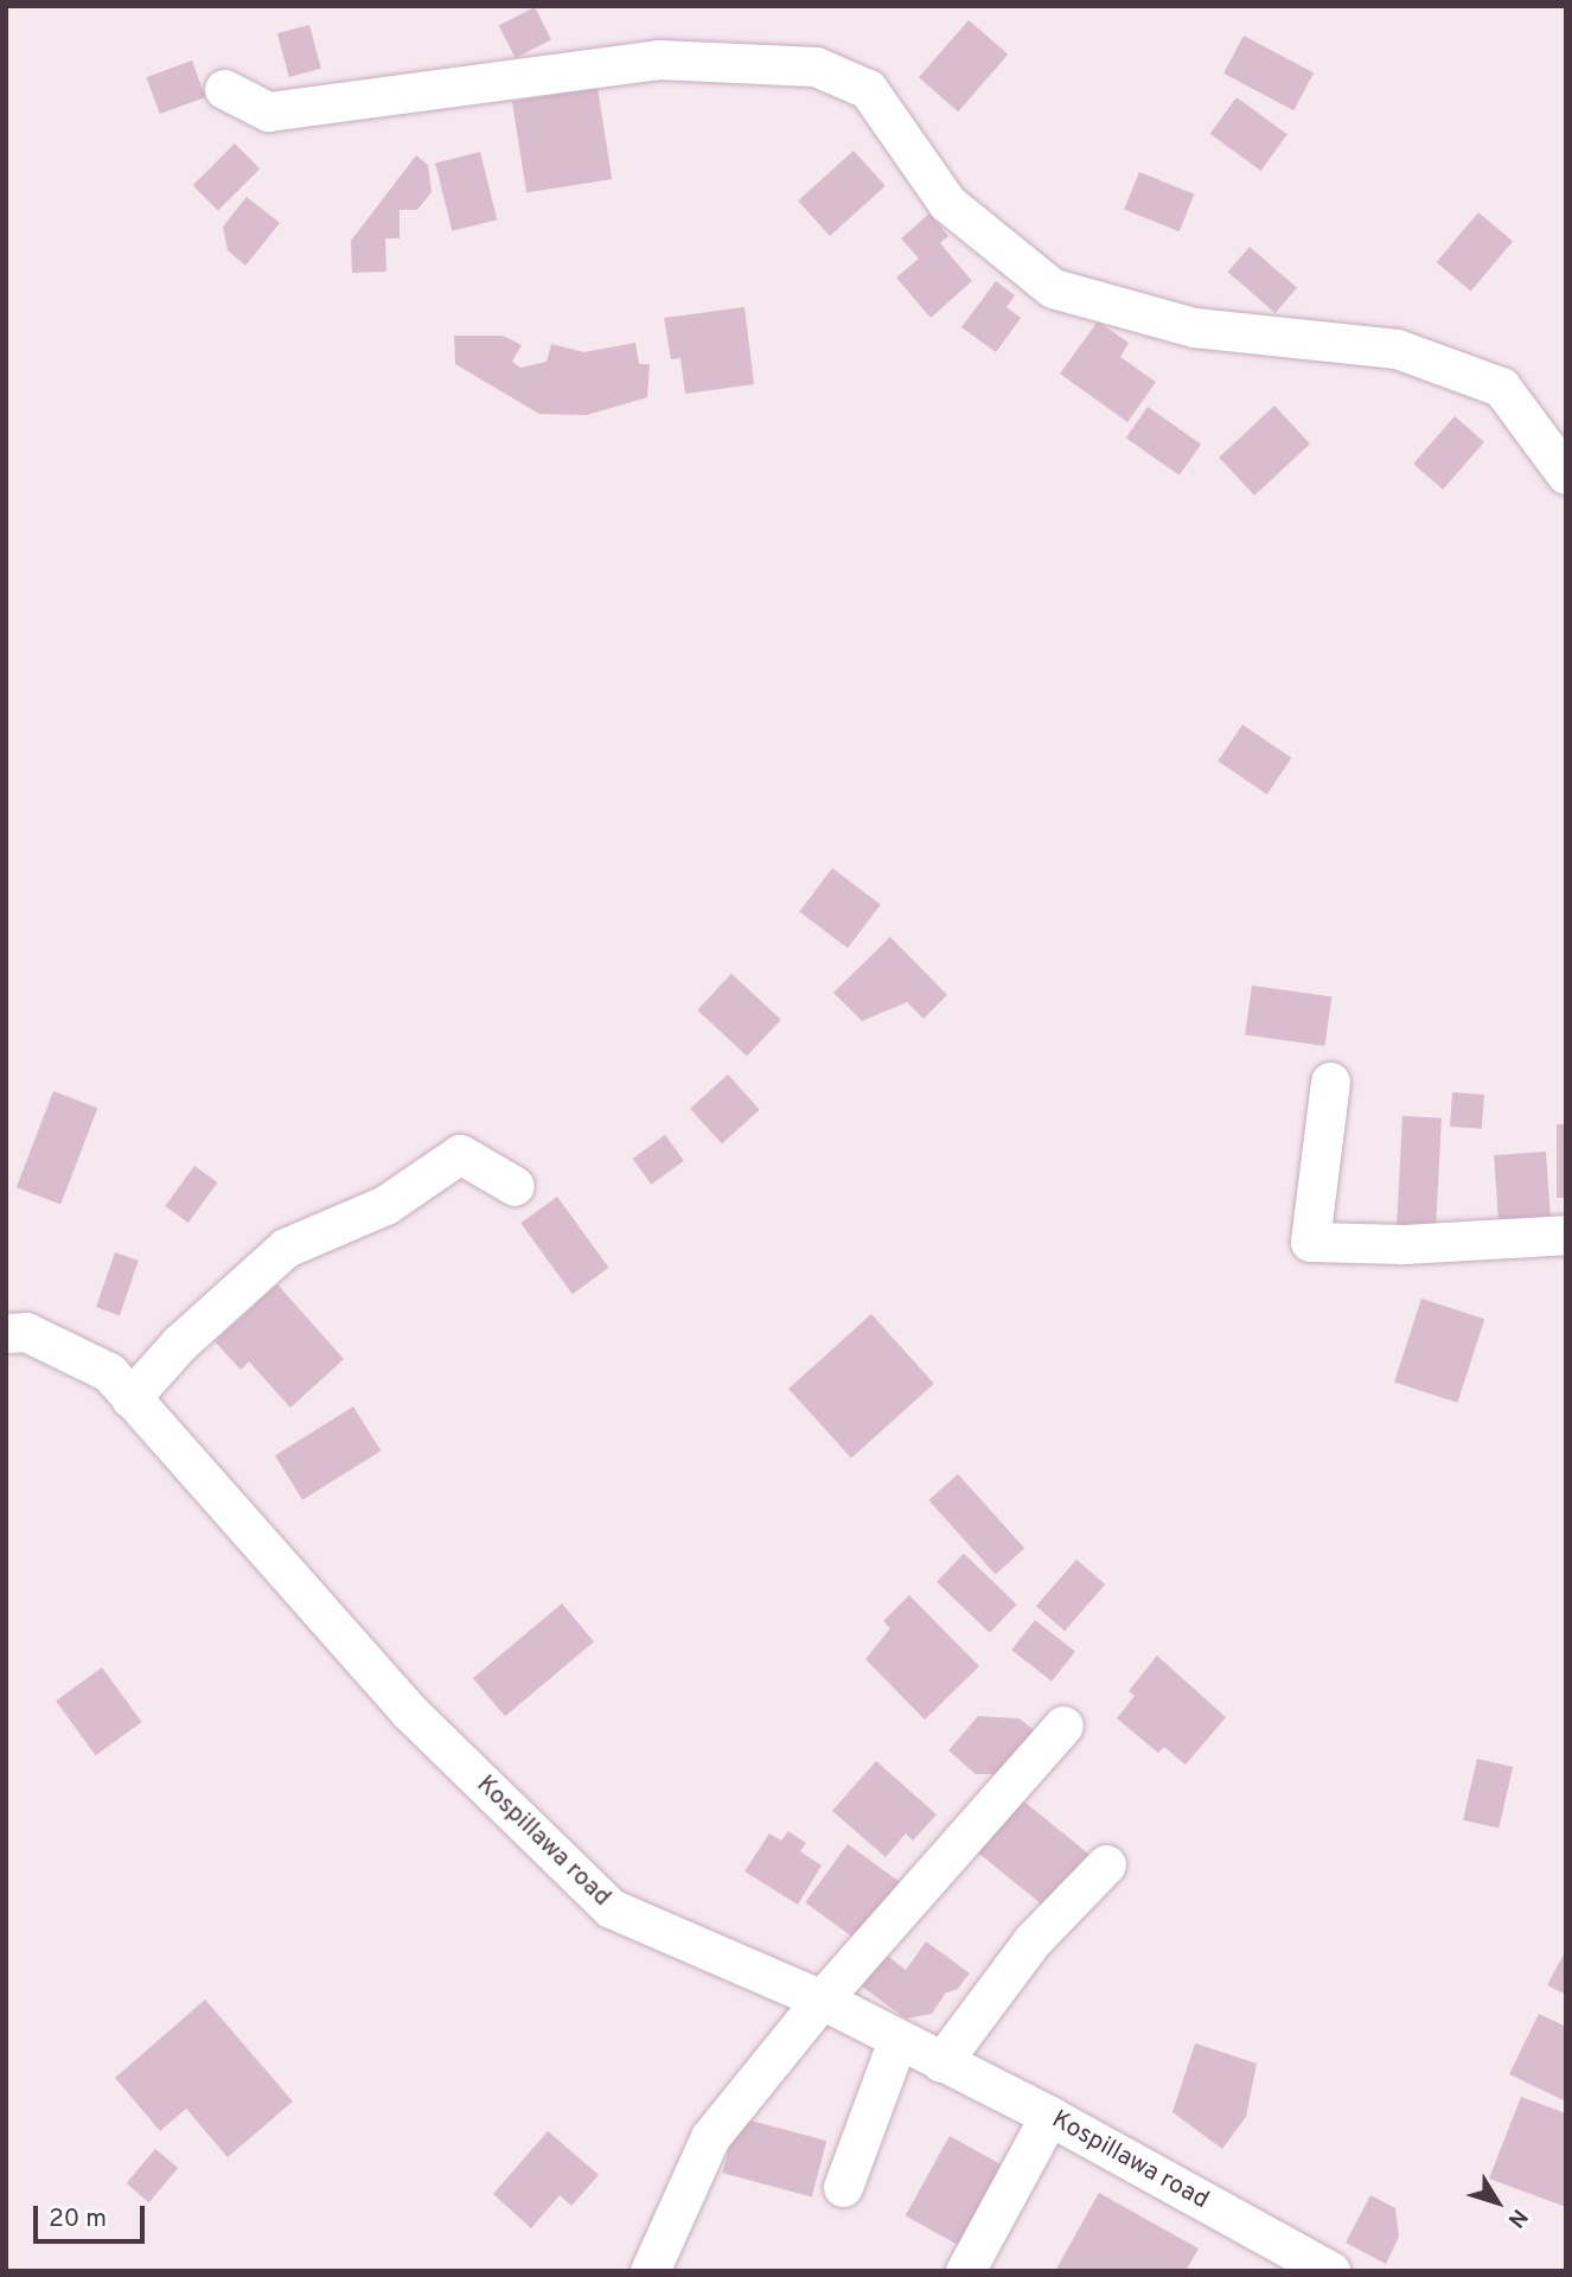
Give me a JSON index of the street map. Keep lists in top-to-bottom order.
{
  "streets": {
    "street": ["Kospillawa road"]
  },
  "scale_bar": "20 m",
  "north": "bottom right"
}
